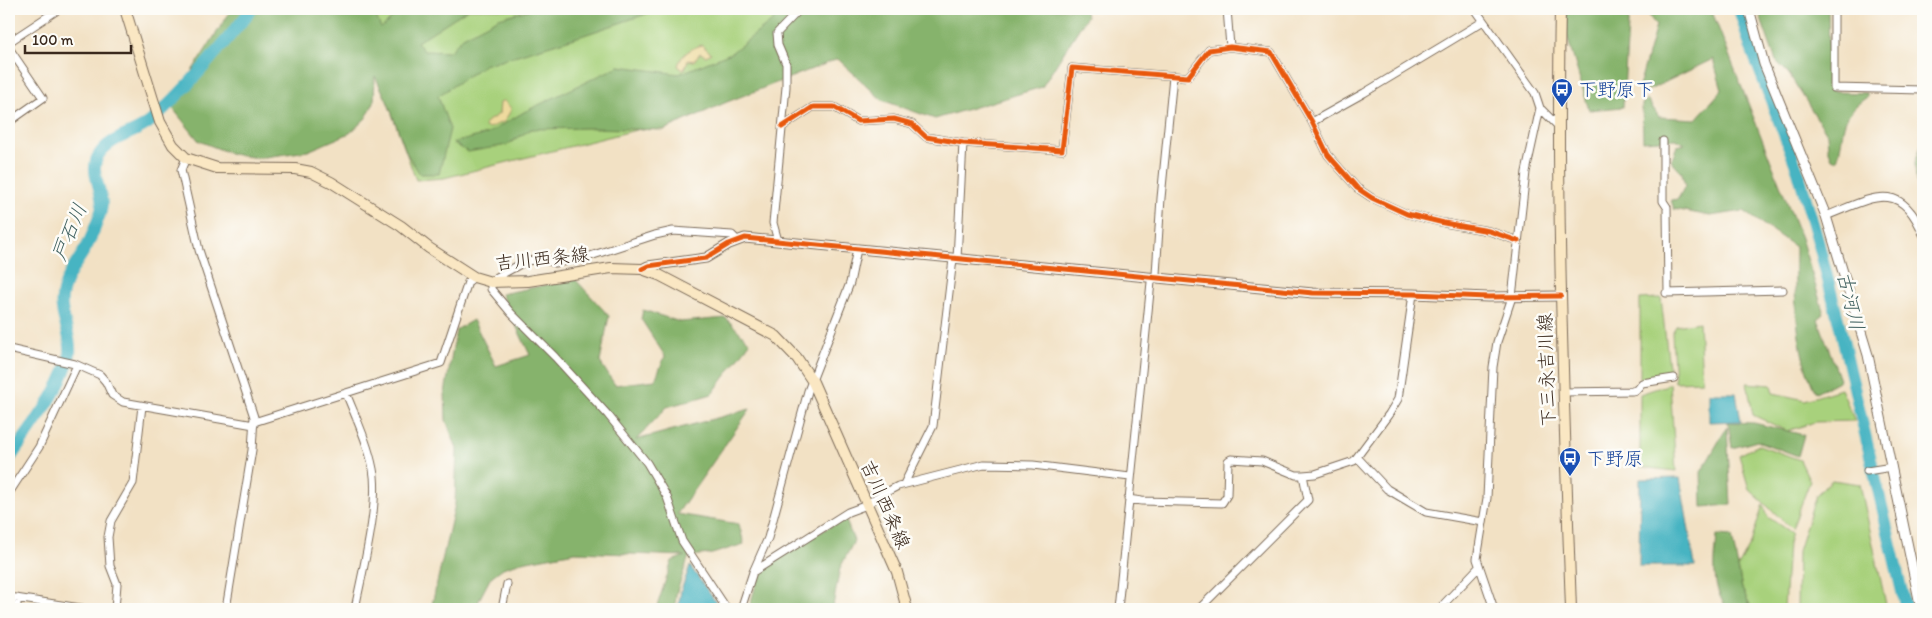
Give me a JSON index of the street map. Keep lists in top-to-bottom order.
{
  "streets": {
    "main road": ["吉川西条線", "下三永吉川線"]
  },
  "water": ["戸石川", "古河川"],
  "places": {
    "bus stop": ["下野原下", "下野原"]
  },
  "scale_bar": "100 m"
}
